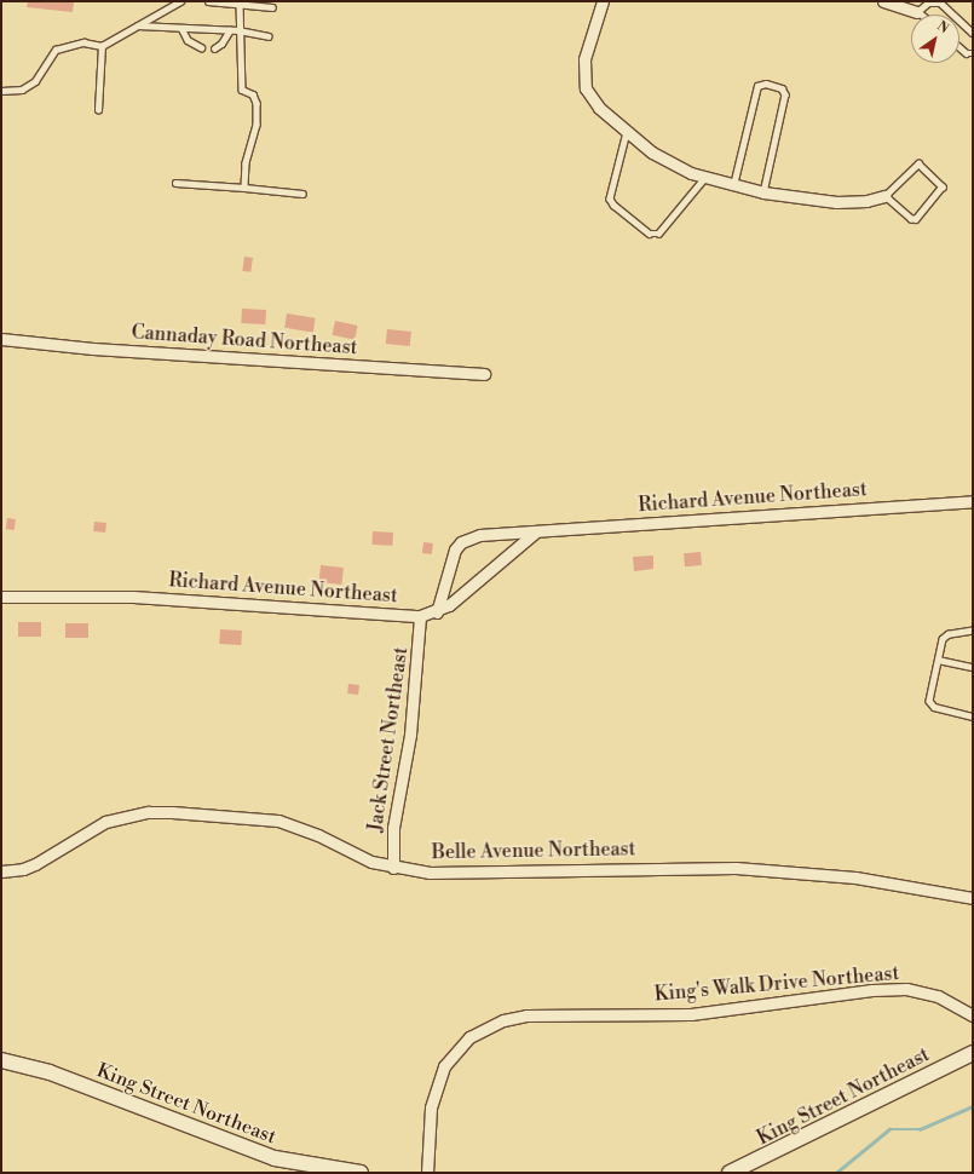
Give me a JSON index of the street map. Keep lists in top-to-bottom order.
{
  "streets": {
    "street": [
      "Cannaday Road Northeast",
      "Richard Avenue Northeast",
      "Jack Street Northeast",
      "Belle Avenue Northeast",
      "King's Walk Drive Northeast",
      "King Street Northeast"
    ]
  },
  "crossings": [
    ["Richard Avenue Northeast", "Jack Street Northeast"],
    ["Jack Street Northeast", "Belle Avenue Northeast"]
  ],
  "north": "top right"
}
